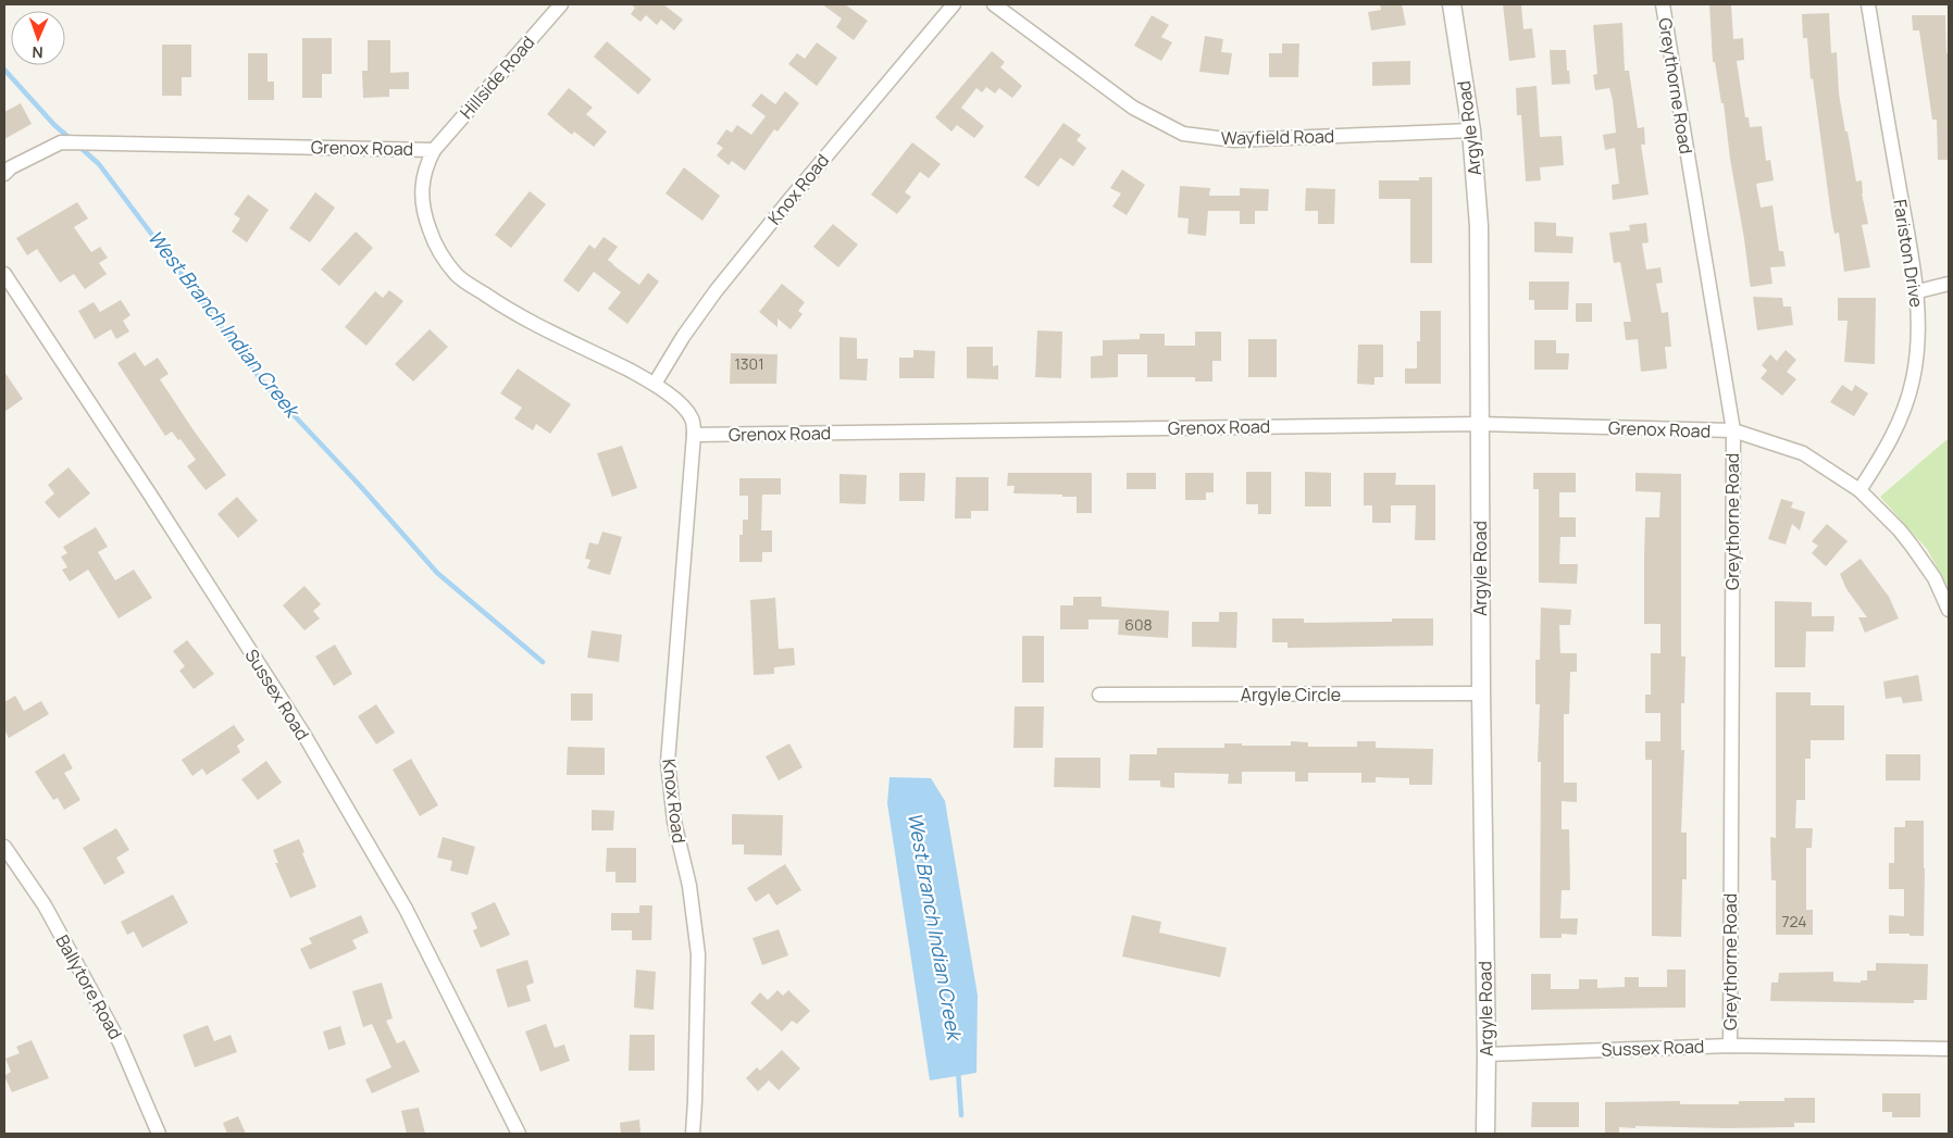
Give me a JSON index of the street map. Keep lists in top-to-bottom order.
{
  "streets": {
    "street": [
      "Hillside Road",
      "Greythorne Road",
      "Argyle Road",
      "Wayfield Road",
      "Grenox Road",
      "Knox Road",
      "Fariston Drive",
      "Sussex Road",
      "Argyle Circle",
      "Ballytore Road"
    ]
  },
  "crossings": [
    ["Hillside Road", "Grenox Road"],
    ["Greythorne Road", "Grenox Road"],
    ["Greythorne Road", "Sussex Road"],
    ["Argyle Road", "Wayfield Road"],
    ["Argyle Road", "Grenox Road"],
    ["Argyle Road", "Sussex Road"],
    ["Argyle Road", "Argyle Circle"],
    ["Grenox Road", "Knox Road"],
    ["Grenox Road", "Fariston Drive"]
  ],
  "water": ["West Branch Indian Creek"],
  "house_numbers": ["1301", "608", "724"],
  "north": "bottom"
}
